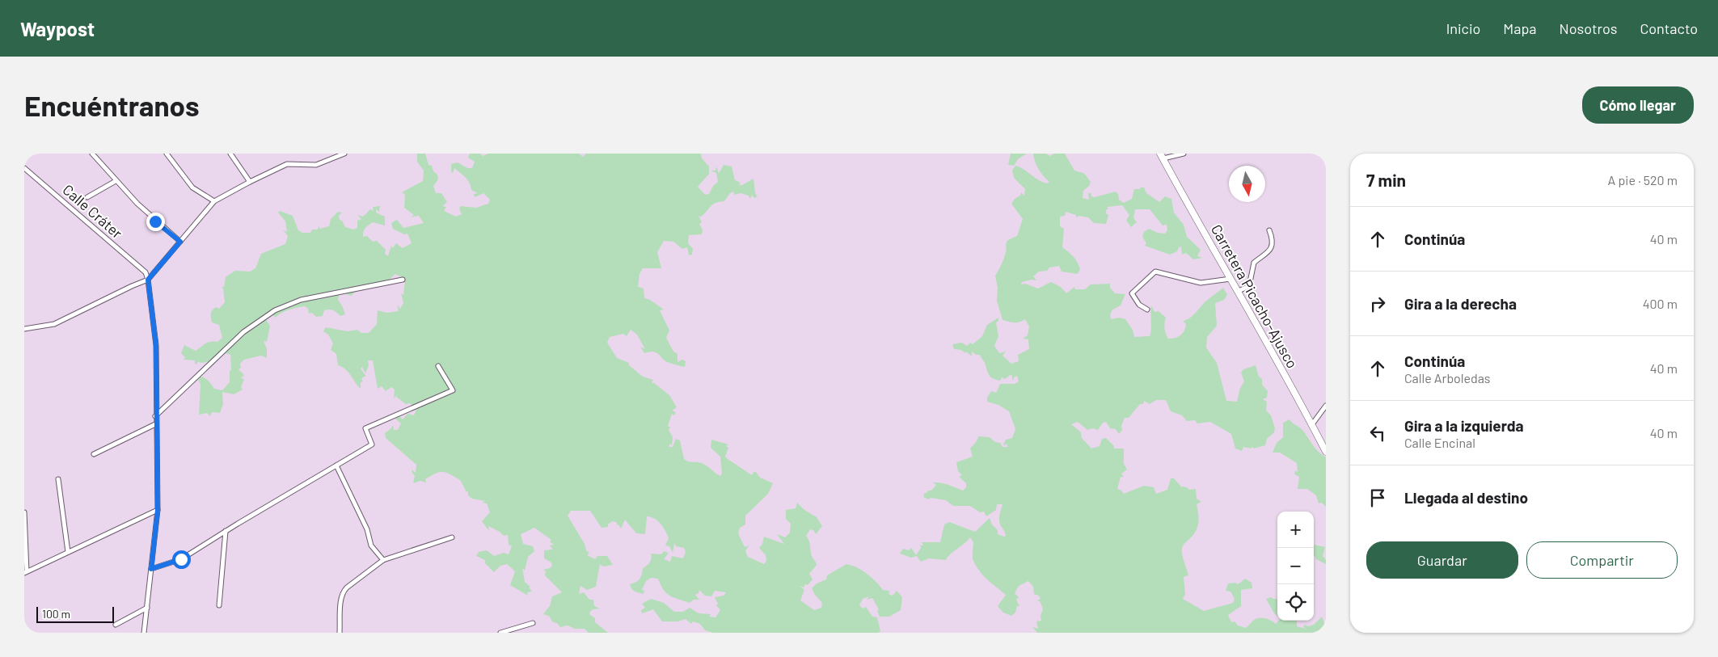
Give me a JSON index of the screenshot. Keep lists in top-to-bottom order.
{
  "streets": {
    "main road": ["Carretera Picacho-Ajusco"],
    "street": ["Calle Cráter"]
  },
  "scale_bar": "100 m",
  "north": "bottom",
  "page": {
    "header": "Waypost",
    "nav": [
      "Inicio",
      "Mapa",
      "Nosotros",
      "Contacto"
    ],
    "buttons": [
      "Cómo llegar",
      ["Guardar", "Compartir"]
    ],
    "title": "Encuéntranos",
    "heading": ["7 min", "A pie · 520 m"],
    "list": [
      ["Continúa", "40 m"],
      ["Gira a la derecha", "400 m"],
      ["Continúa", "Calle Arboledas", "40 m"],
      ["Gira a la izquierda", "Calle Encinal", "40 m"],
      "Llegada al destino"
    ],
    "map_buttons": ["+", "−"],
    "scale": "100 m"
  }
}
